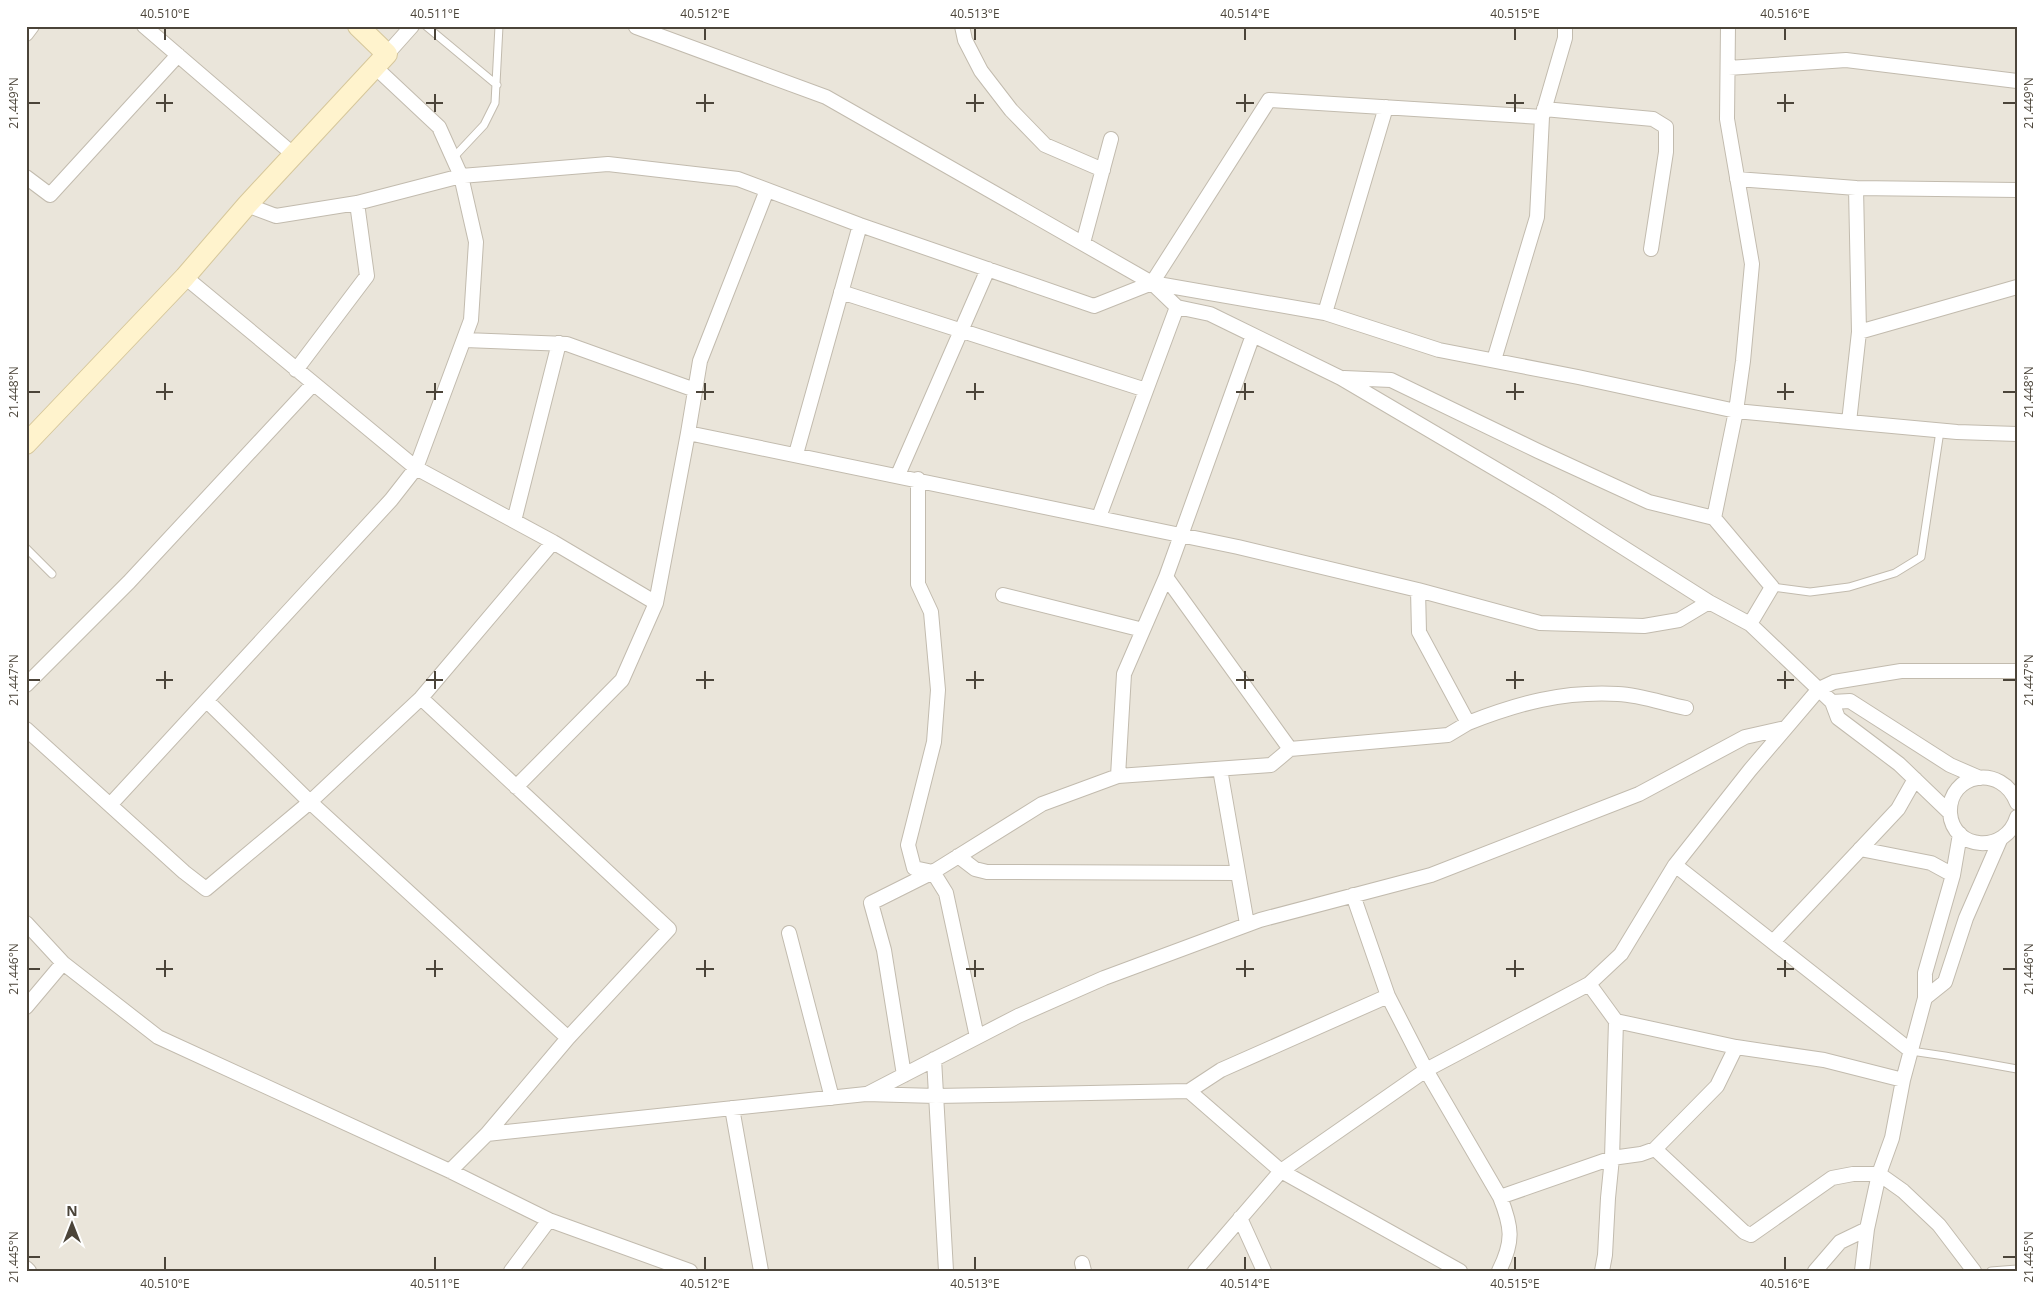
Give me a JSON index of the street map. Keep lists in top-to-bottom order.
{
  "north": "top",
  "coordinates": [
    "40.510°E",
    "40.511°E",
    "40.512°E",
    "40.513°E",
    "40.514°E",
    "40.515°E",
    "40.516°E",
    "21.449°N",
    "21.448°N",
    "21.447°N",
    "21.446°N",
    "21.445°N"
  ]
}
